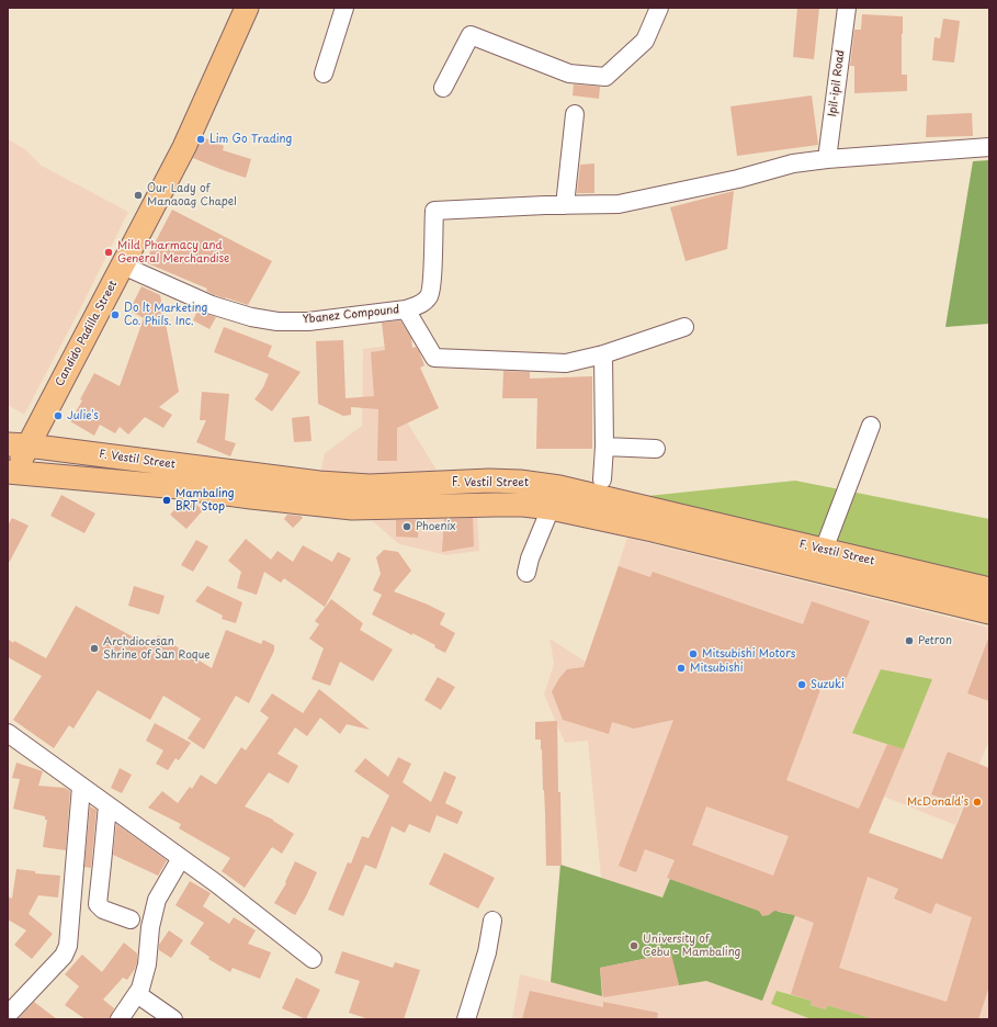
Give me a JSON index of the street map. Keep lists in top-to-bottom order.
{
  "streets": {
    "main road": ["Candido Padilla Street", "F. Vestil Street"],
    "street": ["Ipil-ipil Road", "Ybanez Compound"]
  },
  "crossings": [
    ["Ybanez Compound", "Candido Padilla Street"],
    ["Candido Padilla Street", "F. Vestil Street"]
  ],
  "places": [
    "Lim Go Trading",
    "Our Lady of Manaoag Chapel",
    "Mild Pharmacy and General Merchandise",
    "Do It Marketing Co. Phils. Inc.",
    "Julie's",
    "Mambaling BRT Stop",
    "Phoenix",
    "Petron",
    "Archdiocesan Shrine of San Roque",
    "Mitsubishi Motors",
    "Mitsubishi",
    "Suzuki",
    "McDonald's",
    "University of Cebu - Mambaling"
  ]
}
